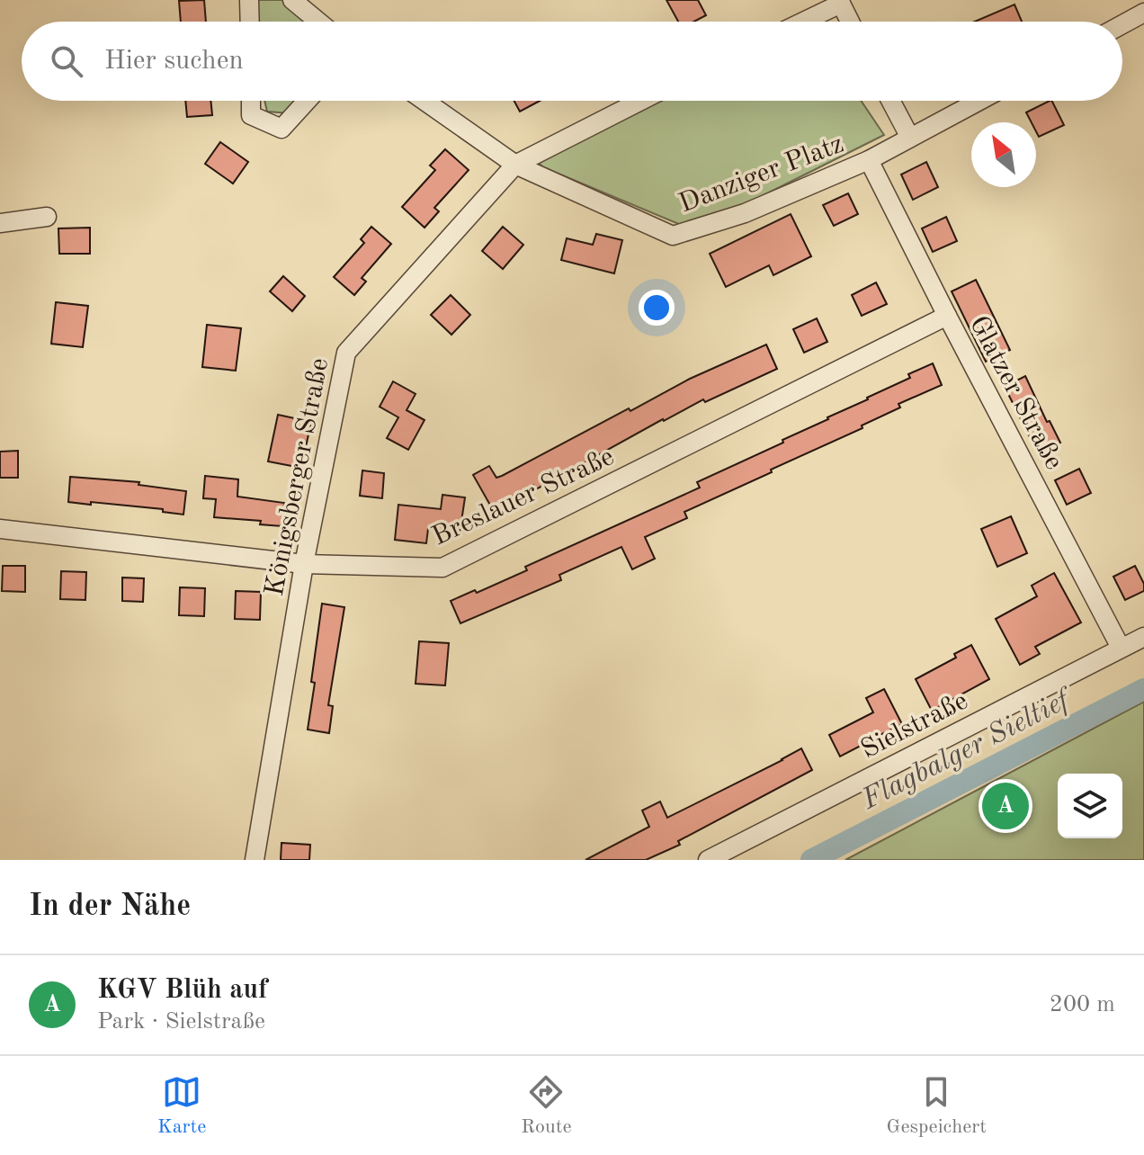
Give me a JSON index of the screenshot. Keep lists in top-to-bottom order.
{
  "streets": {
    "street": [
      "Danziger Platz",
      "Glatzer Straße",
      "Königsberger Straße",
      "Breslauer Straße",
      "Sielstraße"
    ]
  },
  "crossings": [
    ["Danziger Platz", "Glatzer Straße"],
    ["Danziger Platz", "Königsberger Straße"],
    ["Glatzer Straße", "Breslauer Straße"],
    ["Glatzer Straße", "Sielstraße"],
    ["Königsberger Straße", "Breslauer Straße"]
  ],
  "water": ["Flagbalger Sieltief"],
  "north": "top left",
  "page": {
    "search": "Hier suchen",
    "pins": "A",
    "heading": "In der Nähe",
    "list": [
      {
        "mark": "A",
        "name": "KGV Blüh auf",
        "note": "Park · Sielstraße",
        "value": "200 m"
      }
    ],
    "nav": ["Karte", "Route", "Gespeichert"]
  }
}
